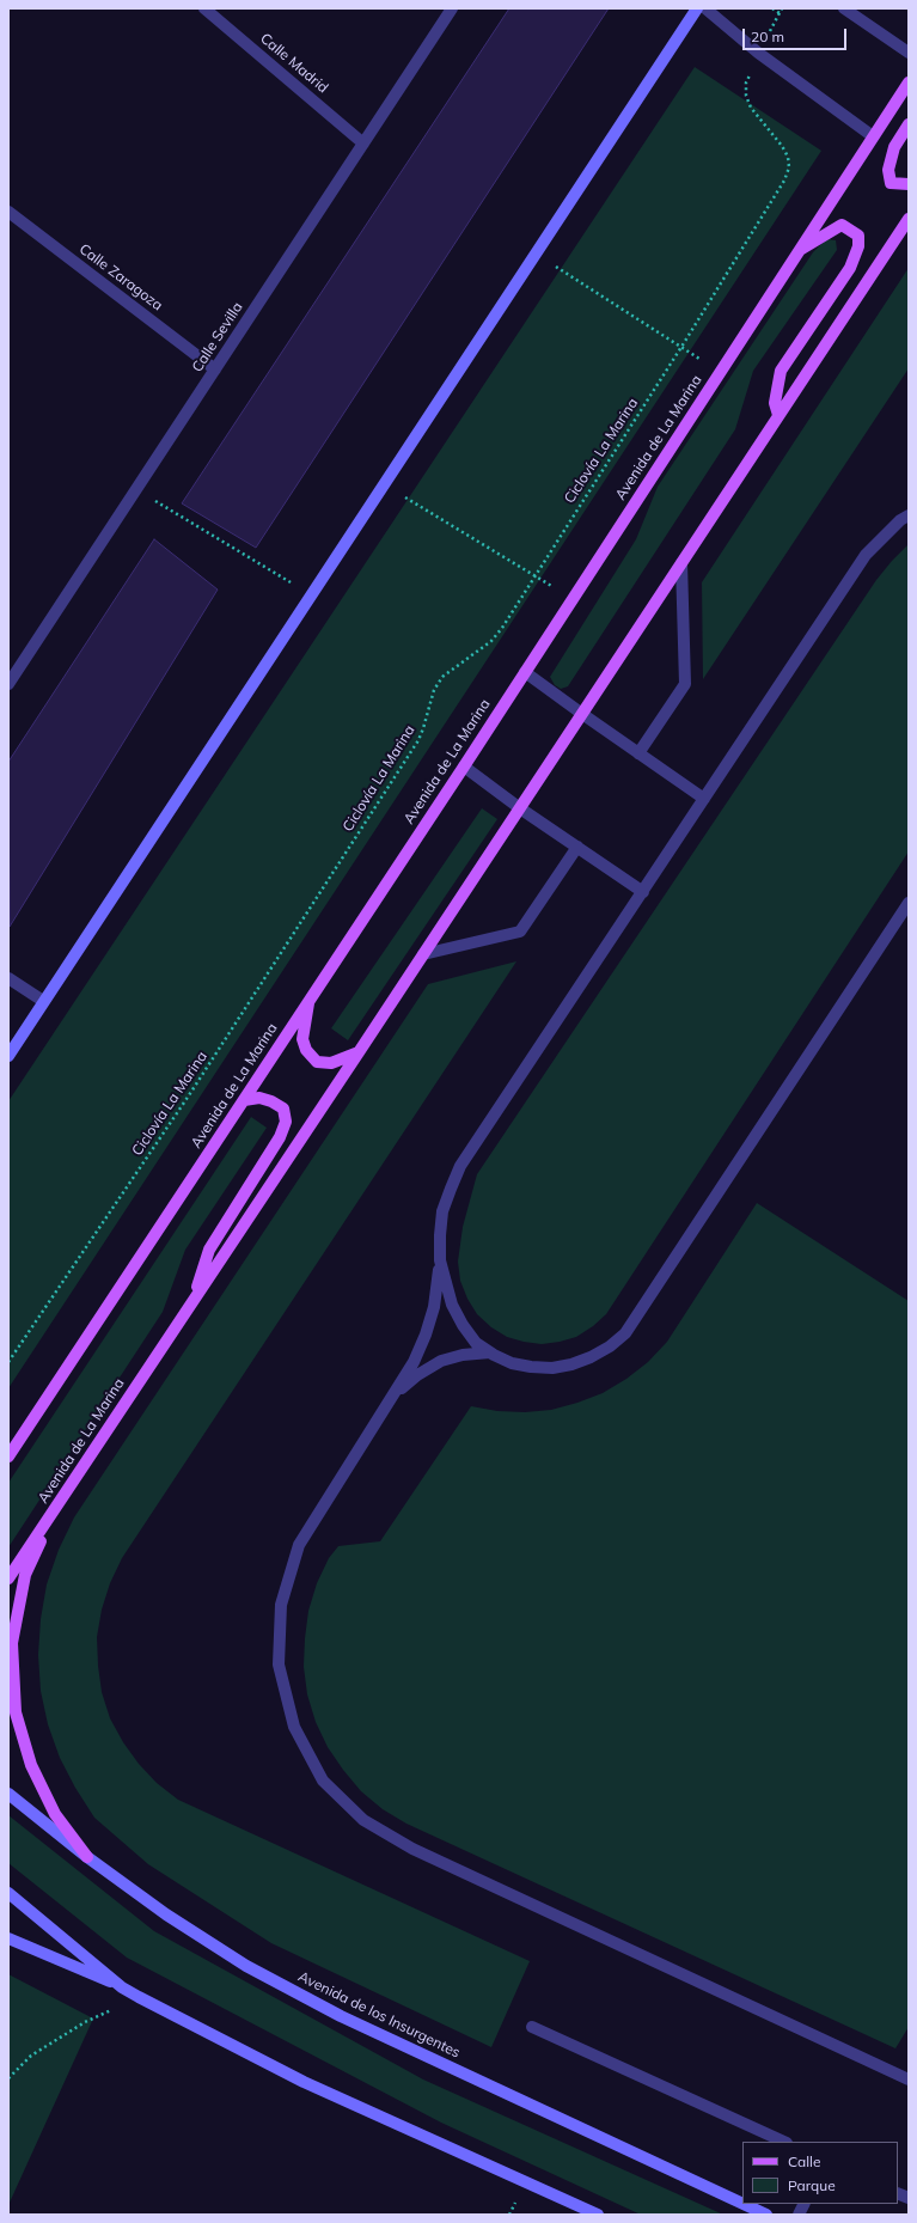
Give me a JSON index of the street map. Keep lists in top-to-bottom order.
{
  "streets": {
    "main road": ["Avenida de La Marina", "Avenida de los Insurgentes"],
    "street": ["Calle Madrid", "Calle Zaragoza", "Calle Sevilla"],
    "path": ["Ciclovía La Marina"]
  },
  "crossings": [
    ["Calle Madrid", "Calle Sevilla"],
    ["Calle Zaragoza", "Calle Sevilla"]
  ],
  "legend": ["Calle", "Parque"],
  "scale_bar": "20 m"
}
